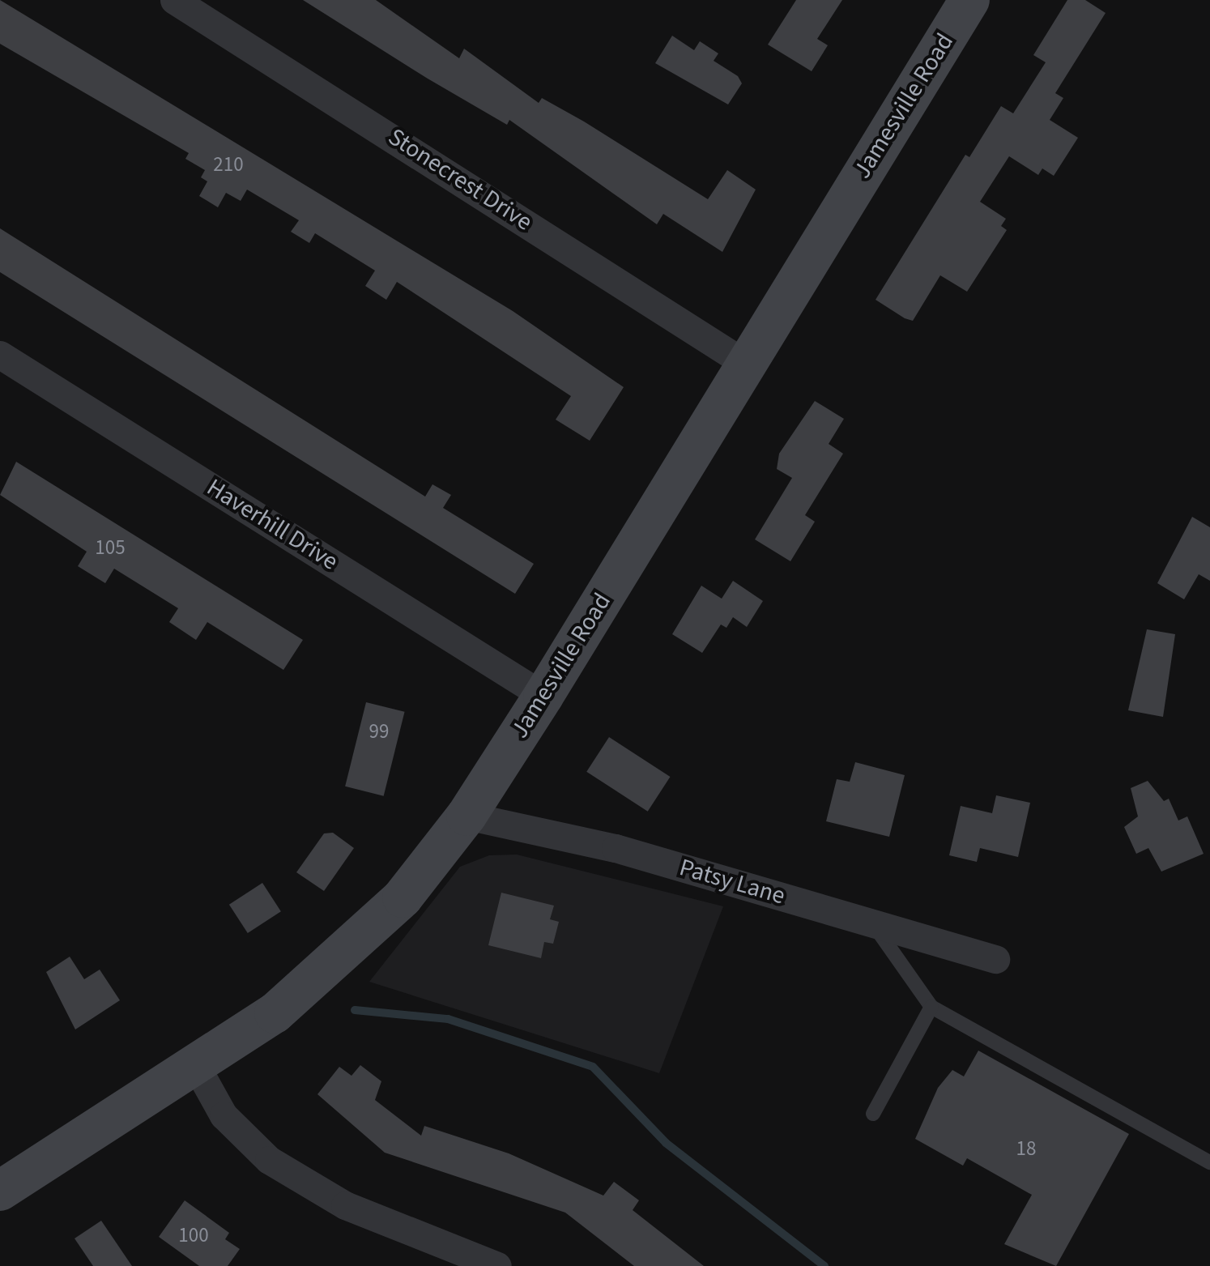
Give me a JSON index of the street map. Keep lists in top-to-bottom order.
{
  "streets": {
    "street": [
      "Jamesville Road",
      "Stonecrest Drive",
      "Haverhill Drive",
      "Patsy Lane"
    ]
  },
  "crossings": [
    ["Jamesville Road", "Stonecrest Drive"],
    ["Jamesville Road", "Haverhill Drive"],
    ["Jamesville Road", "Patsy Lane"]
  ],
  "house_numbers": [
    "210",
    "105",
    "99",
    "18",
    "100"
  ]
}
